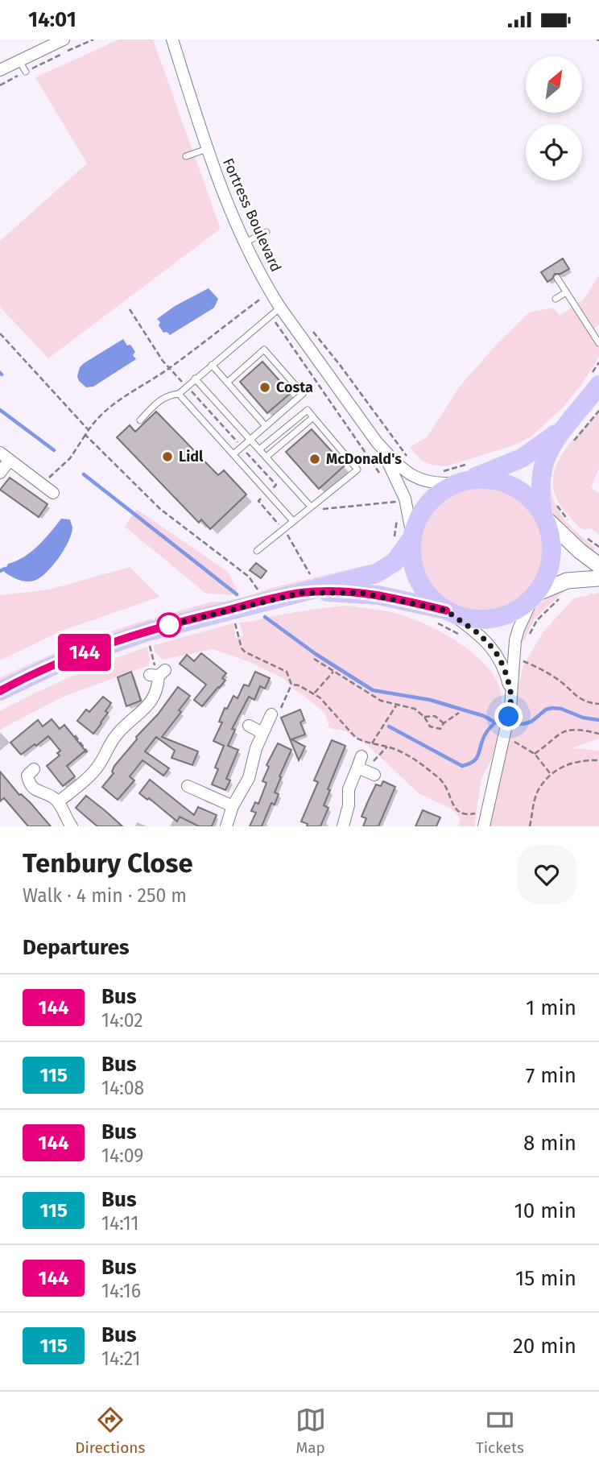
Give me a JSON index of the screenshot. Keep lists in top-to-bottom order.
{
  "streets": {
    "street": ["Fortress Boulevard"]
  },
  "places": ["Costa", "Lidl", "McDonald's"],
  "lines": ["bus line 144"],
  "north": "top right",
  "page": {
    "status": "14:01",
    "on_map": "144",
    "heading": [
      ["Tenbury Close", "Walk · 4 min · 250 m"],
      "Departures"
    ],
    "list": [
      {
        "mark": "144",
        "name": "Bus",
        "note": "14:02",
        "value": "1 min"
      },
      {
        "mark": "115",
        "name": "Bus",
        "note": "14:08",
        "value": "7 min"
      },
      {
        "mark": "144",
        "name": "Bus",
        "note": "14:09",
        "value": "8 min"
      },
      {
        "mark": "115",
        "name": "Bus",
        "note": "14:11",
        "value": "10 min"
      },
      {
        "mark": "144",
        "name": "Bus",
        "note": "14:16",
        "value": "15 min"
      },
      {
        "mark": "115",
        "name": "Bus",
        "note": "14:21",
        "value": "20 min"
      }
    ],
    "tabs": ["Directions", "Map", "Tickets"]
  }
}
